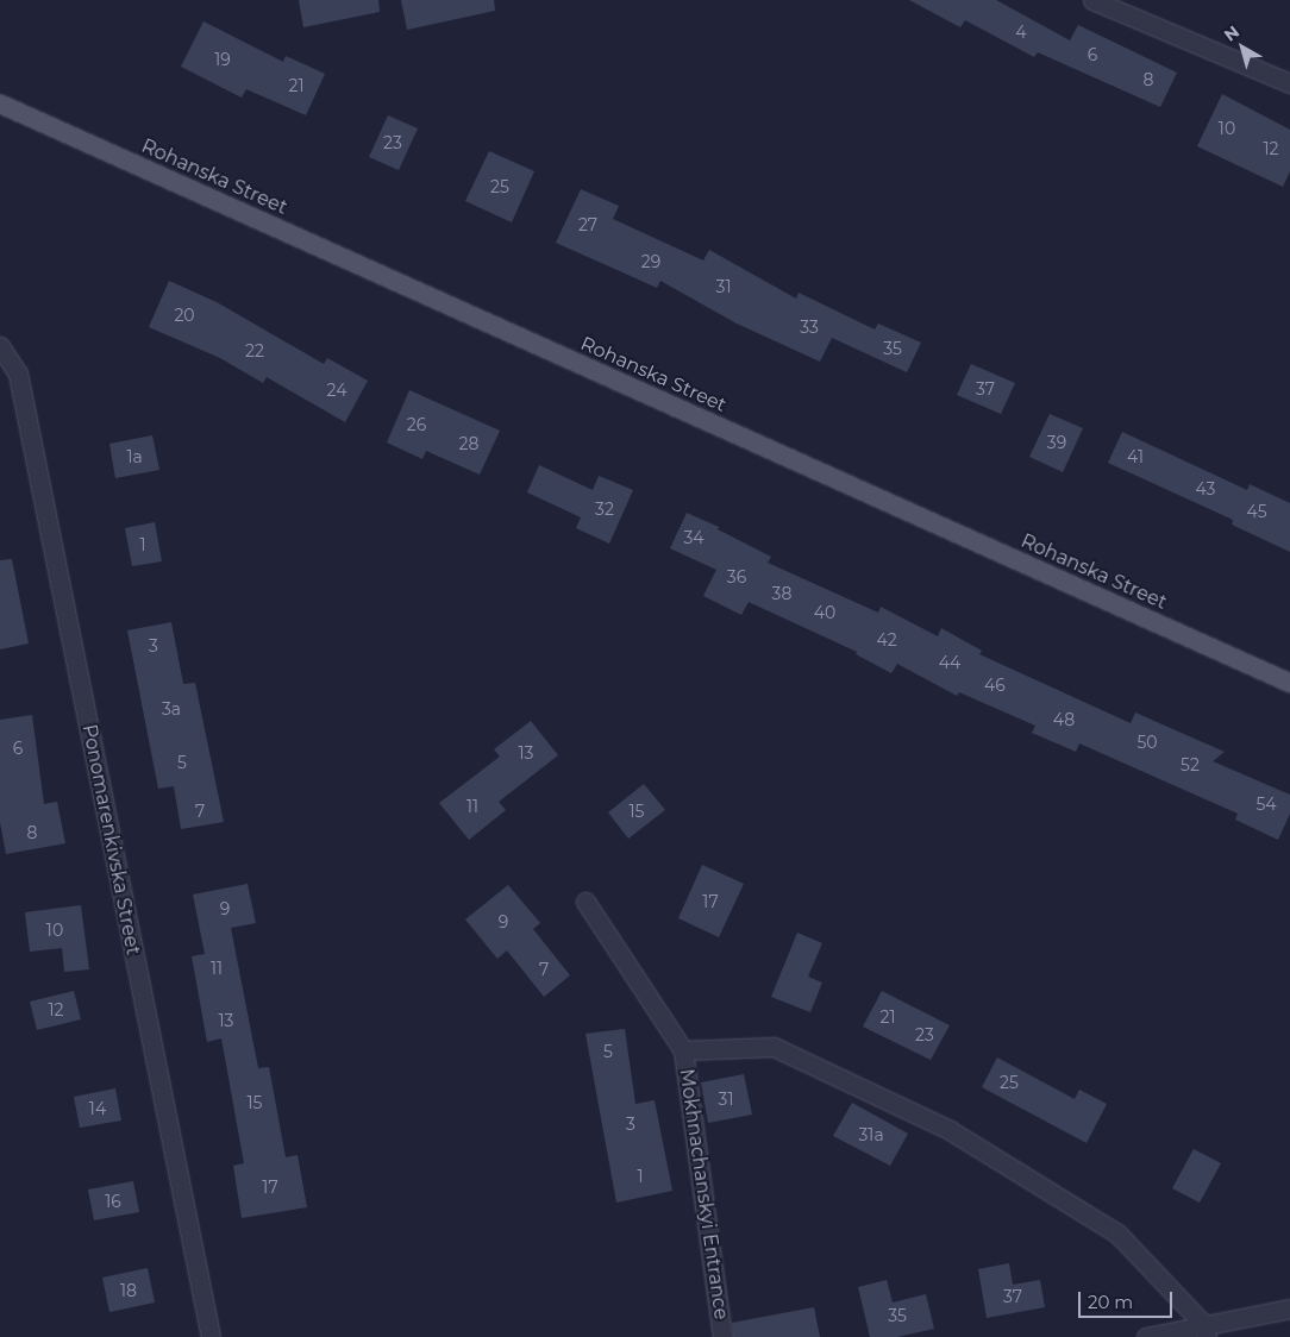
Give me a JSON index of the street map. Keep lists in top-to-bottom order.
{
  "streets": {
    "main road": ["Rohanska Street"],
    "street": ["Ponomarenkivska Street", "Mokhnachanskyi Entrance"]
  },
  "house_numbers": [
    "4",
    "6",
    "19",
    "8",
    "21",
    "10",
    "23",
    "12",
    "25",
    "27",
    "29",
    "31",
    "20",
    "33",
    "35",
    "22",
    "37",
    "24",
    "26",
    "39",
    "28",
    "1а",
    "41",
    "43",
    "32",
    "45",
    "34",
    "1",
    "36",
    "38",
    "40",
    "42",
    "3",
    "44",
    "46",
    "3а",
    "48",
    "50",
    "6",
    "13",
    "5",
    "52",
    "54",
    "11",
    "7",
    "15",
    "8",
    "17",
    "9",
    "9",
    "10",
    "11",
    "7",
    "12",
    "21",
    "13",
    "23",
    "5",
    "25",
    "31",
    "15",
    "14",
    "3",
    "31а",
    "1",
    "17",
    "16",
    "18",
    "37",
    "35"
  ],
  "scale_bar": "20 m",
  "north": "top left"
}
